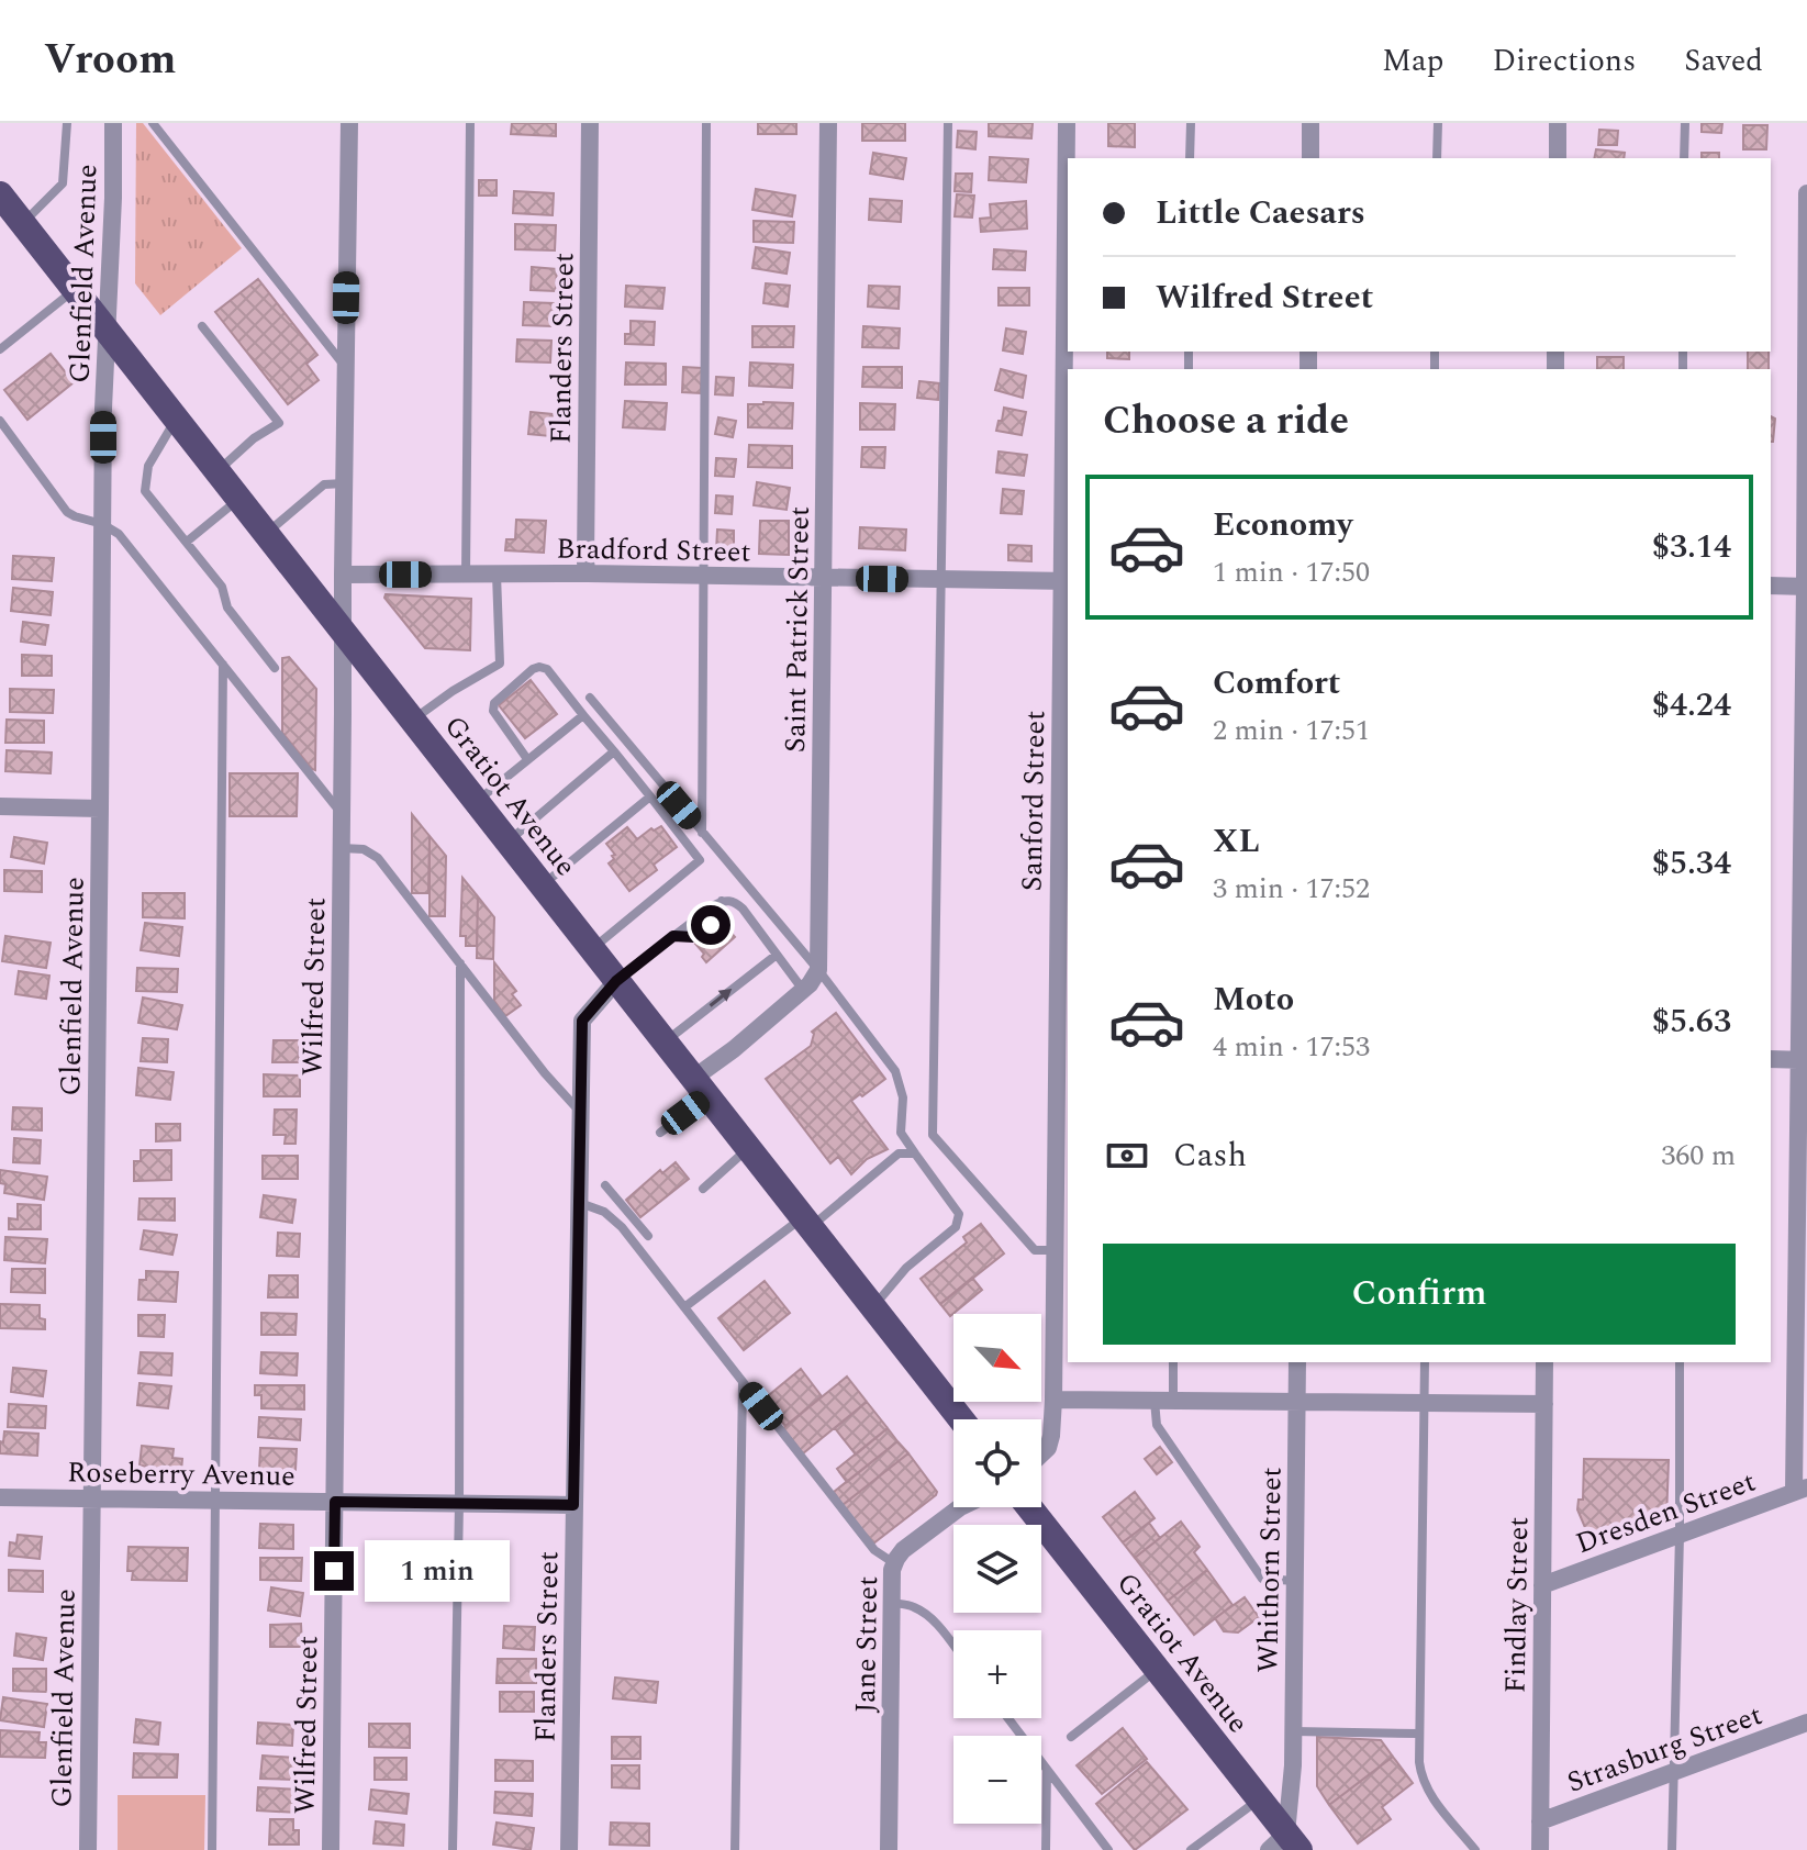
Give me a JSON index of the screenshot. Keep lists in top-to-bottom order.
{
  "streets": {
    "main road": ["Gratiot Avenue"],
    "street": [
      "Glenfield Avenue",
      "Flanders Street",
      "Bradford Street",
      "Saint Patrick Street",
      "Sanford Street",
      "Wilfred Street",
      "Roseberry Avenue",
      "Dresden Street",
      "Whithorn Street",
      "Findlay Street",
      "Jane Street",
      "Strasburg Street"
    ]
  },
  "crossings": [
    ["Glenfield Avenue", "Gratiot Avenue"],
    ["Glenfield Avenue", "Roseberry Avenue"],
    ["Flanders Street", "Bradford Street"],
    ["Flanders Street", "Gratiot Avenue"],
    ["Flanders Street", "Roseberry Avenue"],
    ["Bradford Street", "Saint Patrick Street"],
    ["Bradford Street", "Sanford Street"],
    ["Bradford Street", "Wilfred Street"],
    ["Gratiot Avenue", "Wilfred Street"],
    ["Gratiot Avenue", "Whithorn Street"],
    ["Wilfred Street", "Roseberry Avenue"],
    ["Dresden Street", "Findlay Street"],
    ["Findlay Street", "Strasburg Street"]
  ],
  "north": "bottom right",
  "page": {
    "header": "Vroom",
    "nav": ["Map", "Directions", "Saved"],
    "banner": ["Little Caesars", "Wilfred Street"],
    "heading": "Choose a ride",
    "list": [
      {
        "name": "Economy",
        "note": "1 min · 17:50",
        "value": "$3.14"
      },
      {
        "name": "Comfort",
        "note": "2 min · 17:51",
        "value": "$4.24"
      },
      {
        "name": "XL",
        "note": "3 min · 17:52",
        "value": "$5.34"
      },
      {
        "name": "Moto",
        "note": "4 min · 17:53",
        "value": "$5.63"
      }
    ],
    "pay": ["Cash", "360 m"],
    "buttons": "Confirm",
    "map_buttons": ["+", "−"],
    "bubble": "1 min"
  }
}
